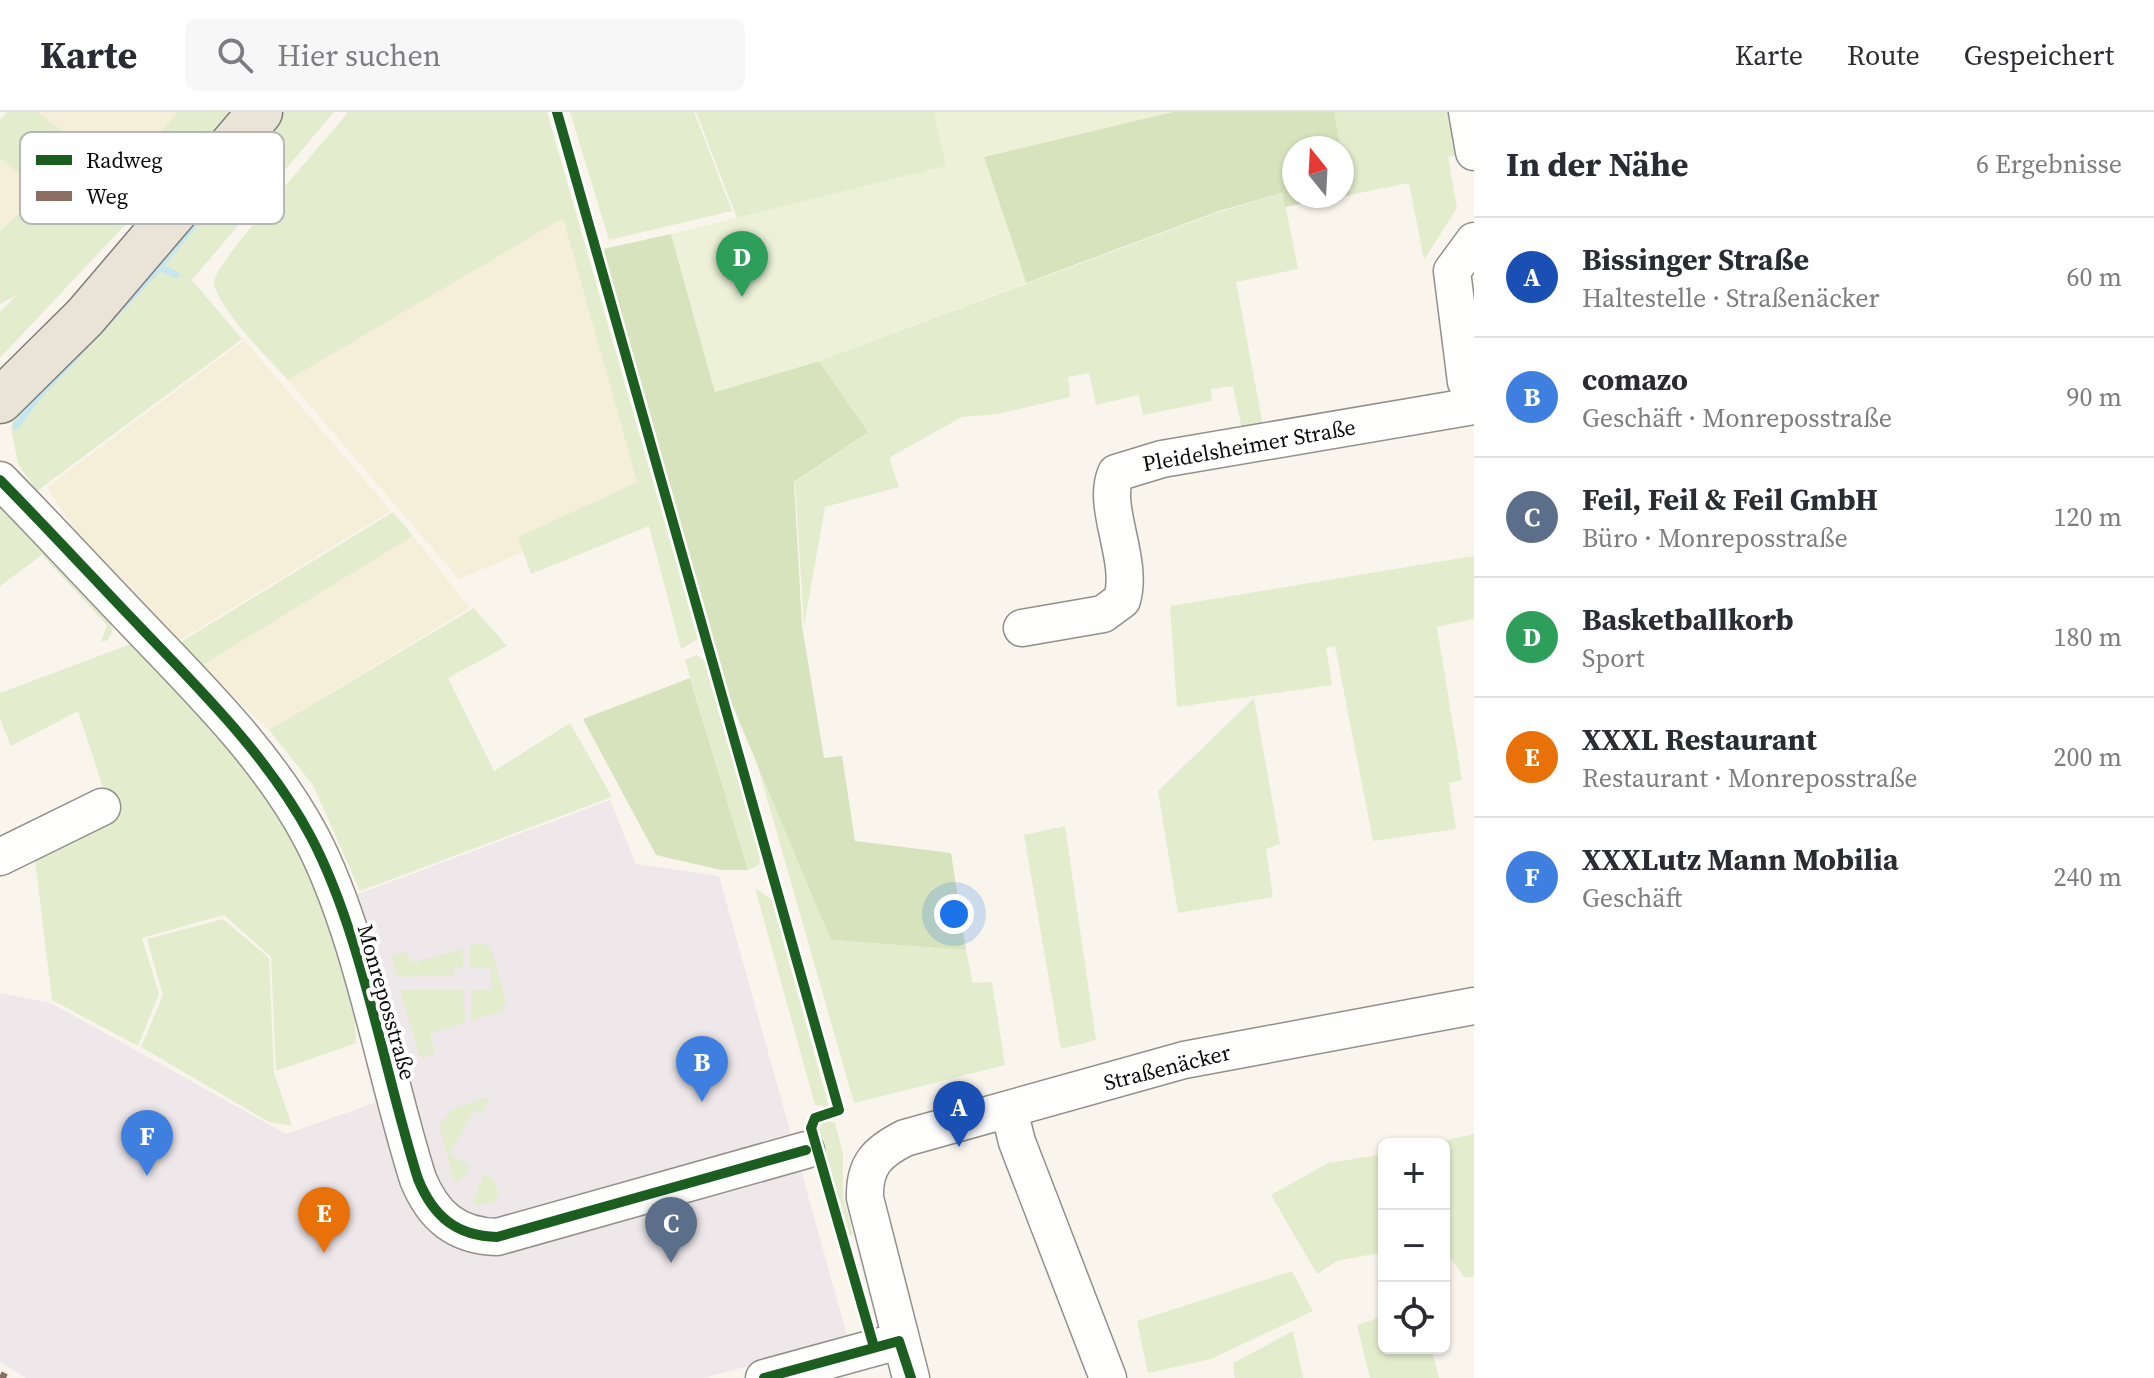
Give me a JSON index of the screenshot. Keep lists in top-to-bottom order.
{
  "streets": {
    "street": ["Pleidelsheimer Straße", "Monreposstraße", "Straßenäcker"]
  },
  "legend": ["Radweg", "Weg"],
  "north": "top",
  "page": {
    "header": "Karte",
    "search": "Hier suchen",
    "nav": ["Karte", "Route", "Gespeichert"],
    "heading": ["In der Nähe", "6 Ergebnisse"],
    "list": [
      {
        "mark": "A",
        "name": "Bissinger Straße",
        "note": "Haltestelle · Straßenäcker",
        "value": "60 m"
      },
      {
        "mark": "B",
        "name": "comazo",
        "note": "Geschäft · Monreposstraße",
        "value": "90 m"
      },
      {
        "mark": "C",
        "name": "Feil, Feil & Feil GmbH",
        "note": "Büro · Monreposstraße",
        "value": "120 m"
      },
      {
        "mark": "D",
        "name": "Basketballkorb",
        "note": "Sport",
        "value": "180 m"
      },
      {
        "mark": "E",
        "name": "XXXL Restaurant",
        "note": "Restaurant · Monreposstraße",
        "value": "200 m"
      },
      {
        "mark": "F",
        "name": "XXXLutz Mann Mobilia",
        "note": "Geschäft",
        "value": "240 m"
      }
    ],
    "pins": [
      "D",
      "B",
      "A",
      "F",
      "E",
      "C"
    ],
    "map_buttons": ["+", "−"]
  }
}
